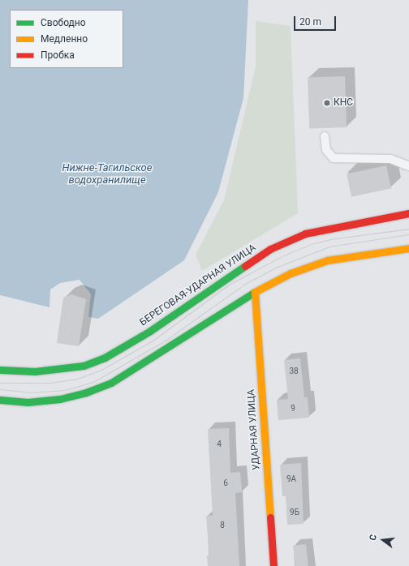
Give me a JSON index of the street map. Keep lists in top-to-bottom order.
{
  "streets": {
    "main road": ["БЕРЕГОВАЯ-УДАРНАЯ УЛИЦА", "УДАРНАЯ УЛИЦА"]
  },
  "water": ["Нижне-Тагильское водохранилище"],
  "places": ["КНС"],
  "house_numbers": [
    "38",
    "9",
    "4",
    "9А",
    "6",
    "9Б",
    "8"
  ],
  "legend": ["Свободно", "Медленно", "Пробка"],
  "scale_bar": "20 m",
  "north": "left"
}
